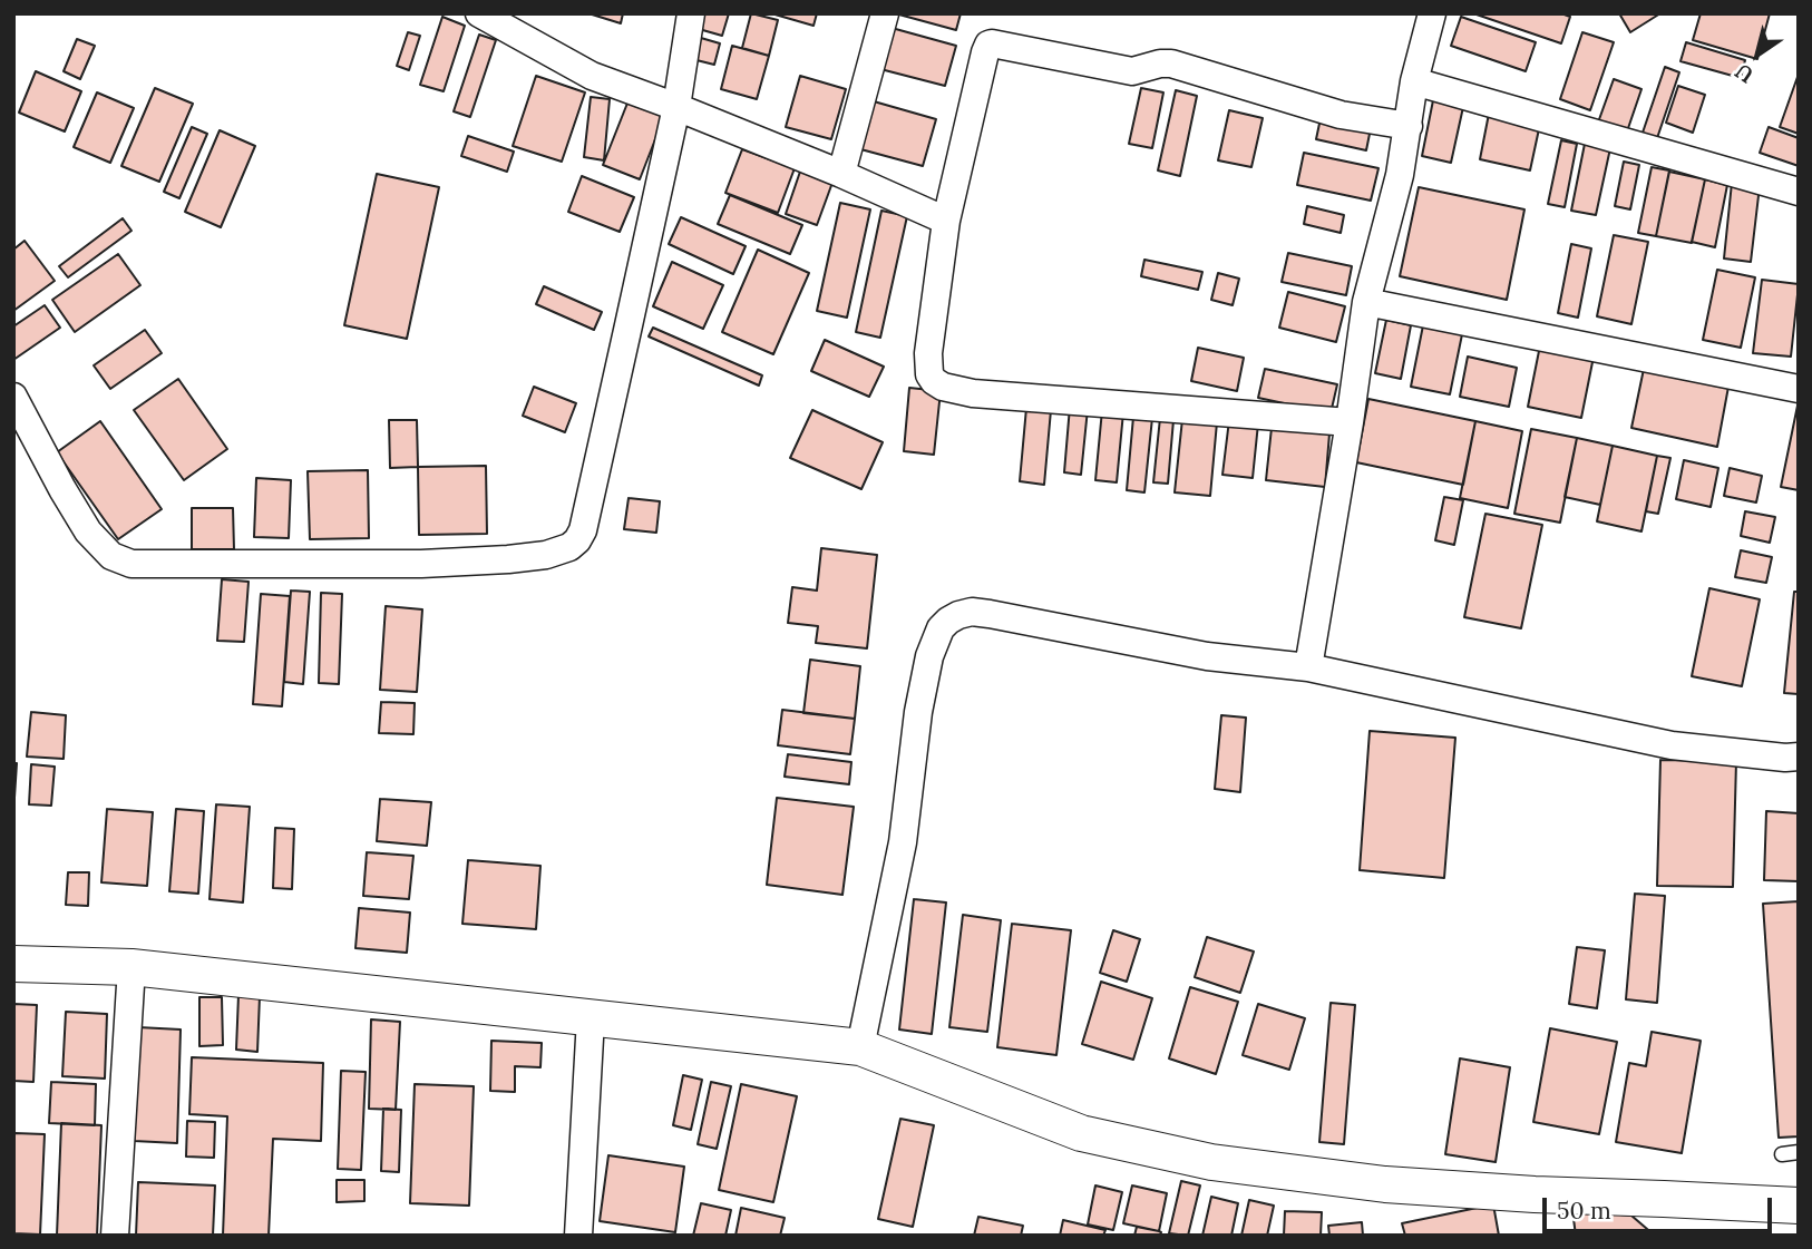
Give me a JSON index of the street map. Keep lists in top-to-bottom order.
{
  "scale_bar": "50 m",
  "north": "bottom left"
}
